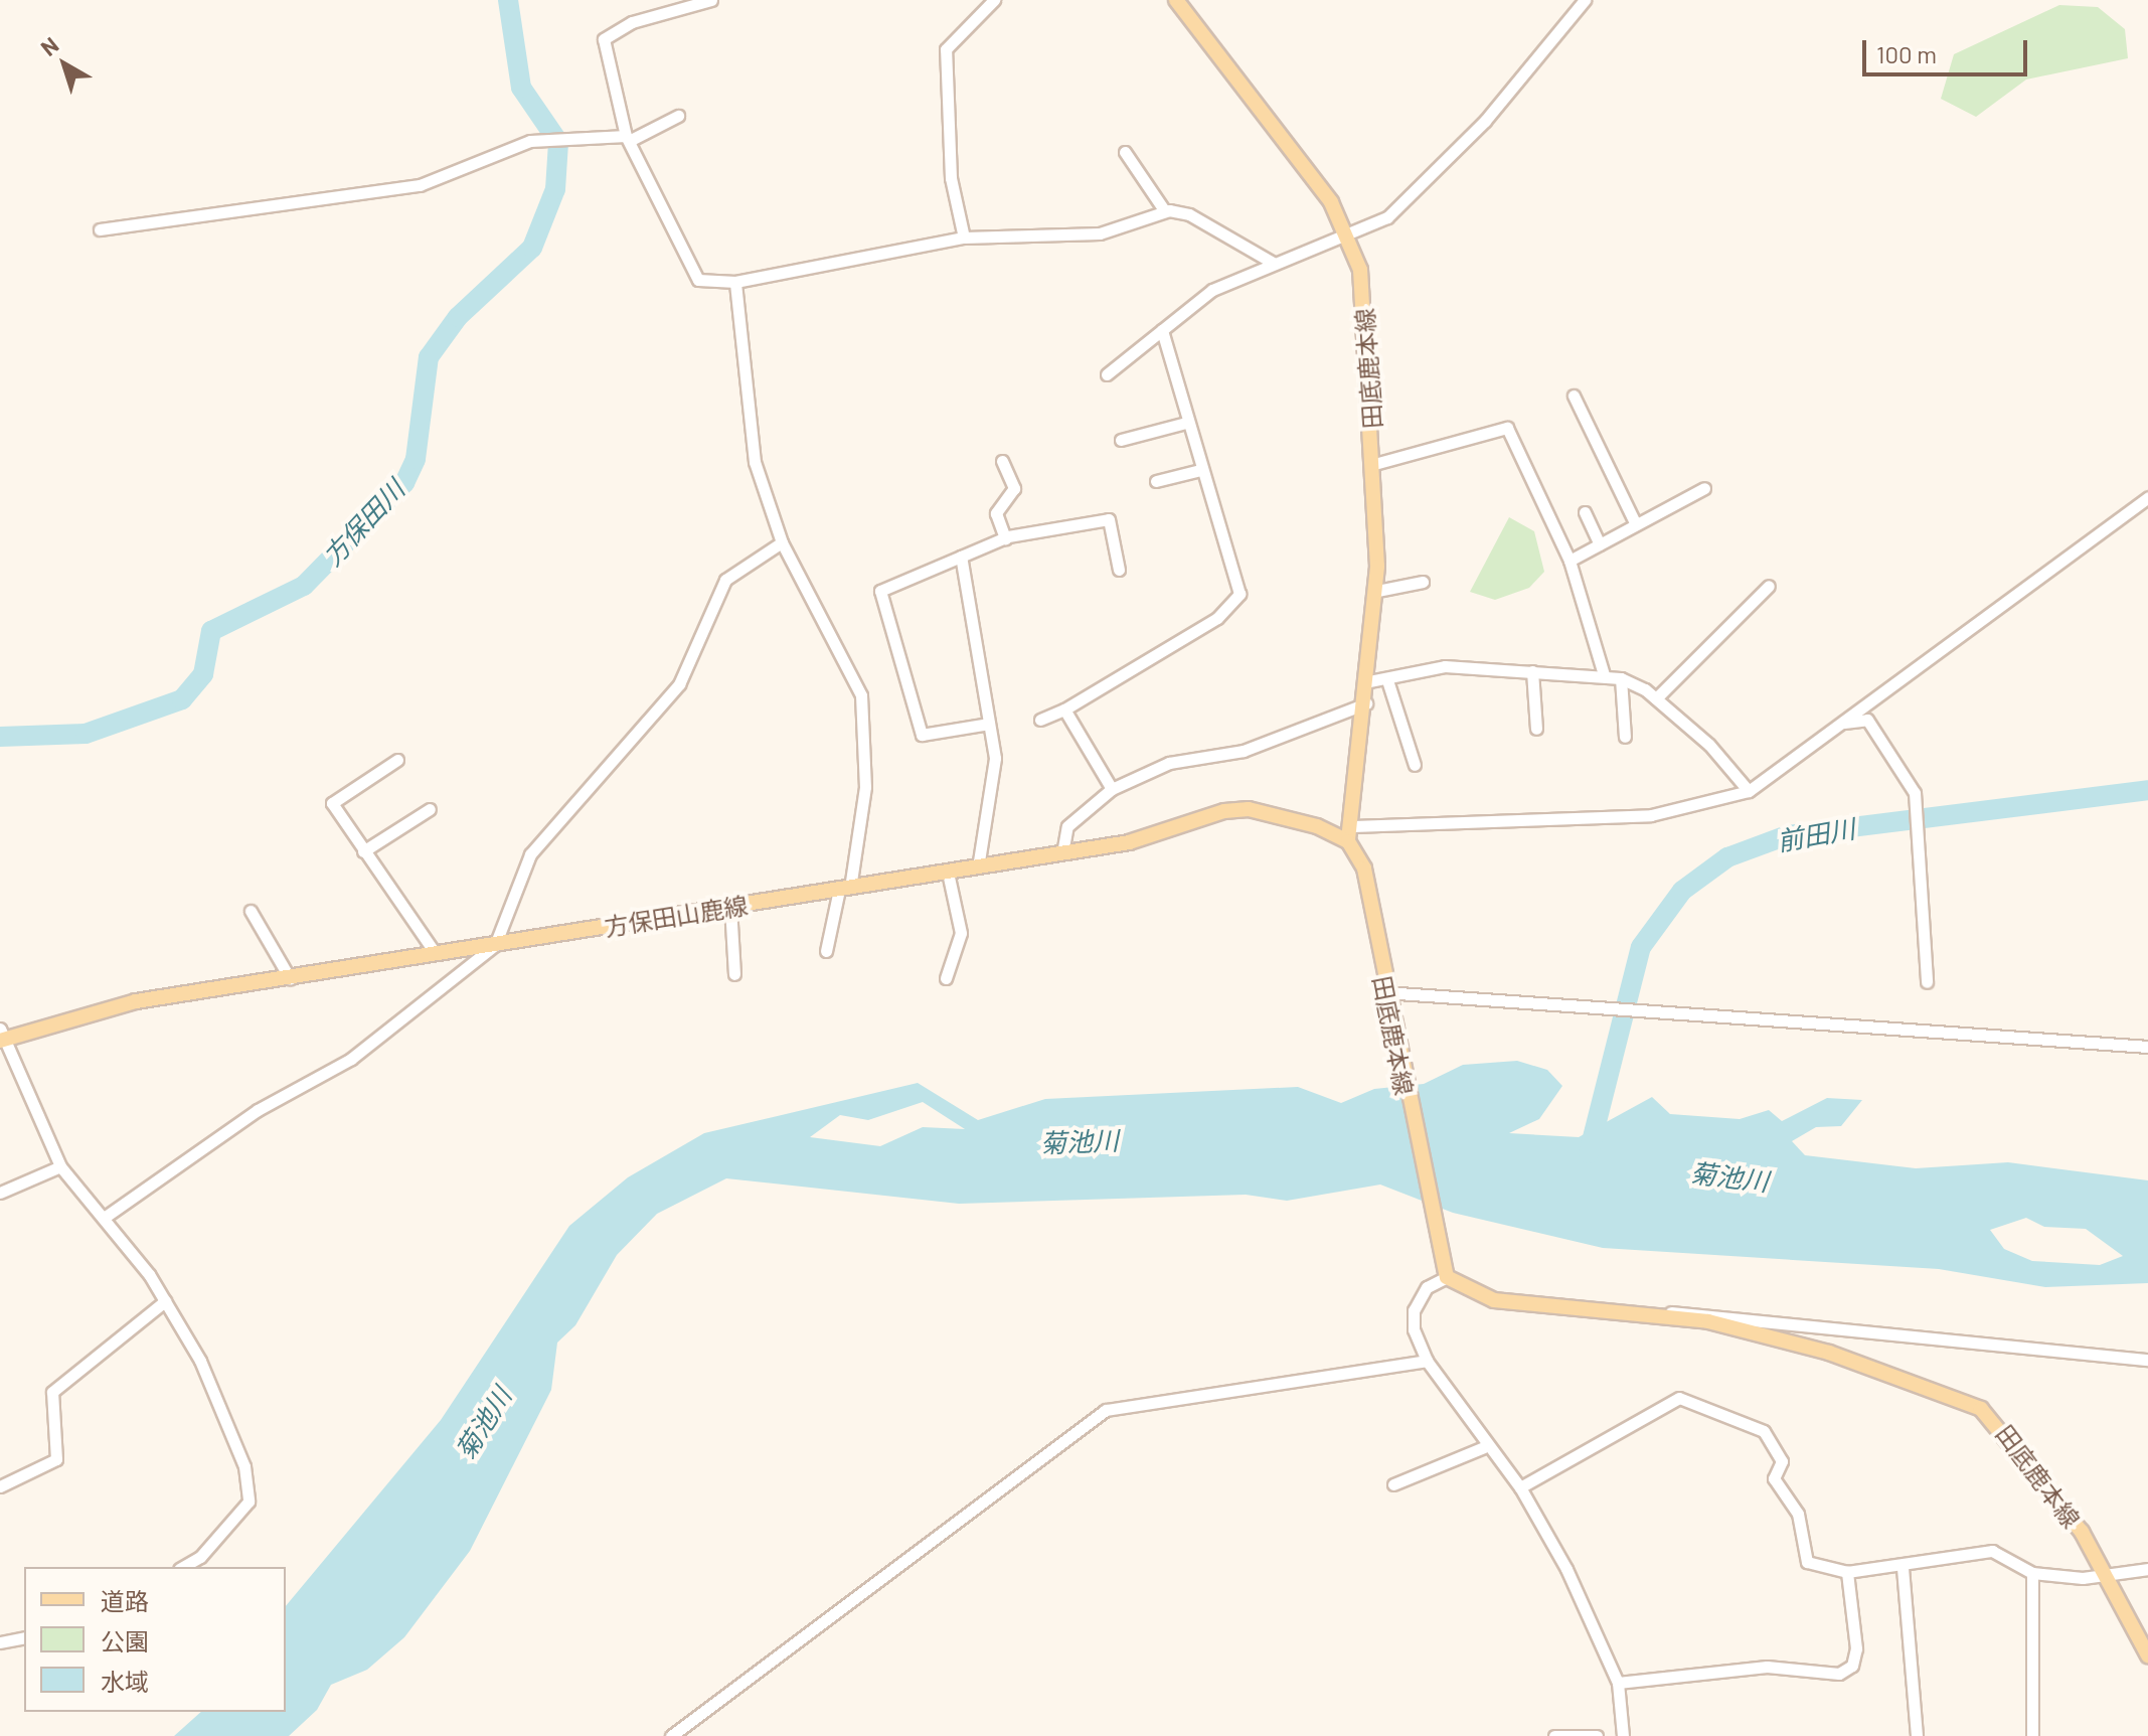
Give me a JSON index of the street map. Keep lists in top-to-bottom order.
{
  "streets": {
    "main road": ["田底鹿本線", "方保田山鹿線"]
  },
  "crossings": [
    ["田底鹿本線", "方保田山鹿線"]
  ],
  "water": ["方保田川", "前田川", "菊池川"],
  "legend": ["道路", "公園", "水域"],
  "scale_bar": "100 m",
  "north": "top left"
}
